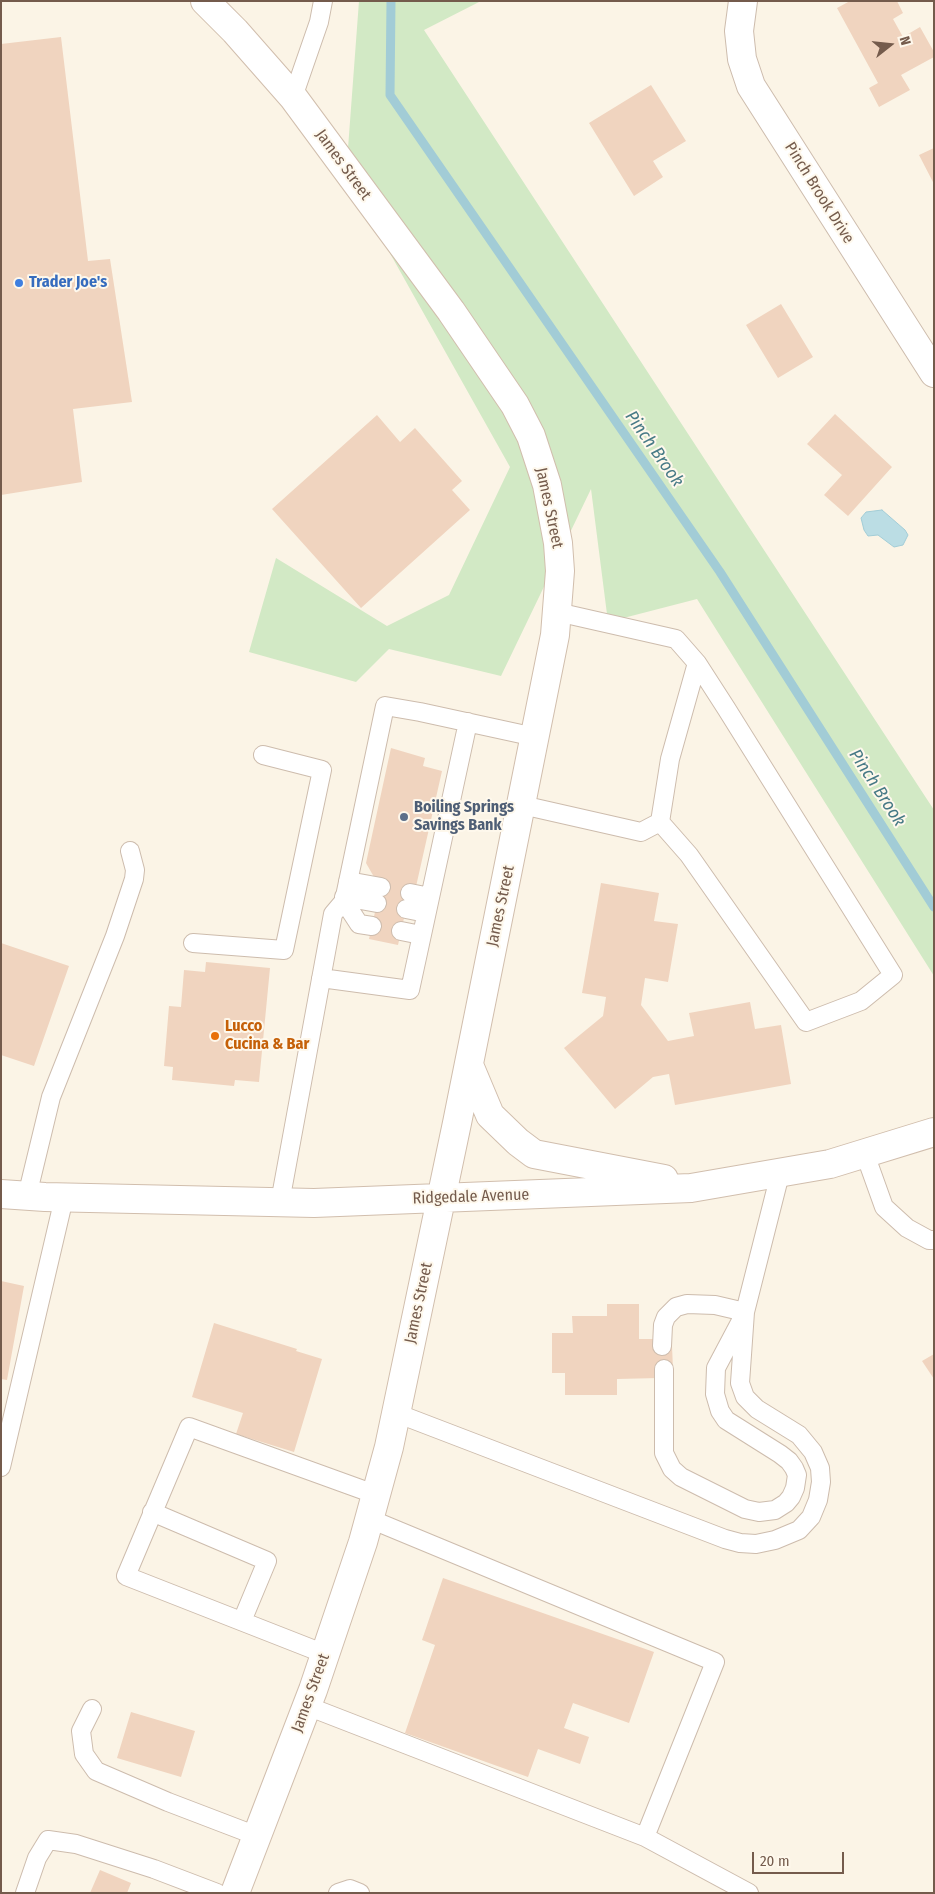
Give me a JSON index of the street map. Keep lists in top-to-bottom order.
{
  "streets": {
    "street": ["James Street", "Pinch Brook Drive", "Ridgedale Avenue"]
  },
  "crossings": [
    ["James Street", "Ridgedale Avenue"]
  ],
  "water": ["Pinch Brook"],
  "places": ["Trader Joe's", "Boiling Springs Savings Bank", "Lucco Cucina & Bar"],
  "scale_bar": "20 m",
  "north": "right"
}
